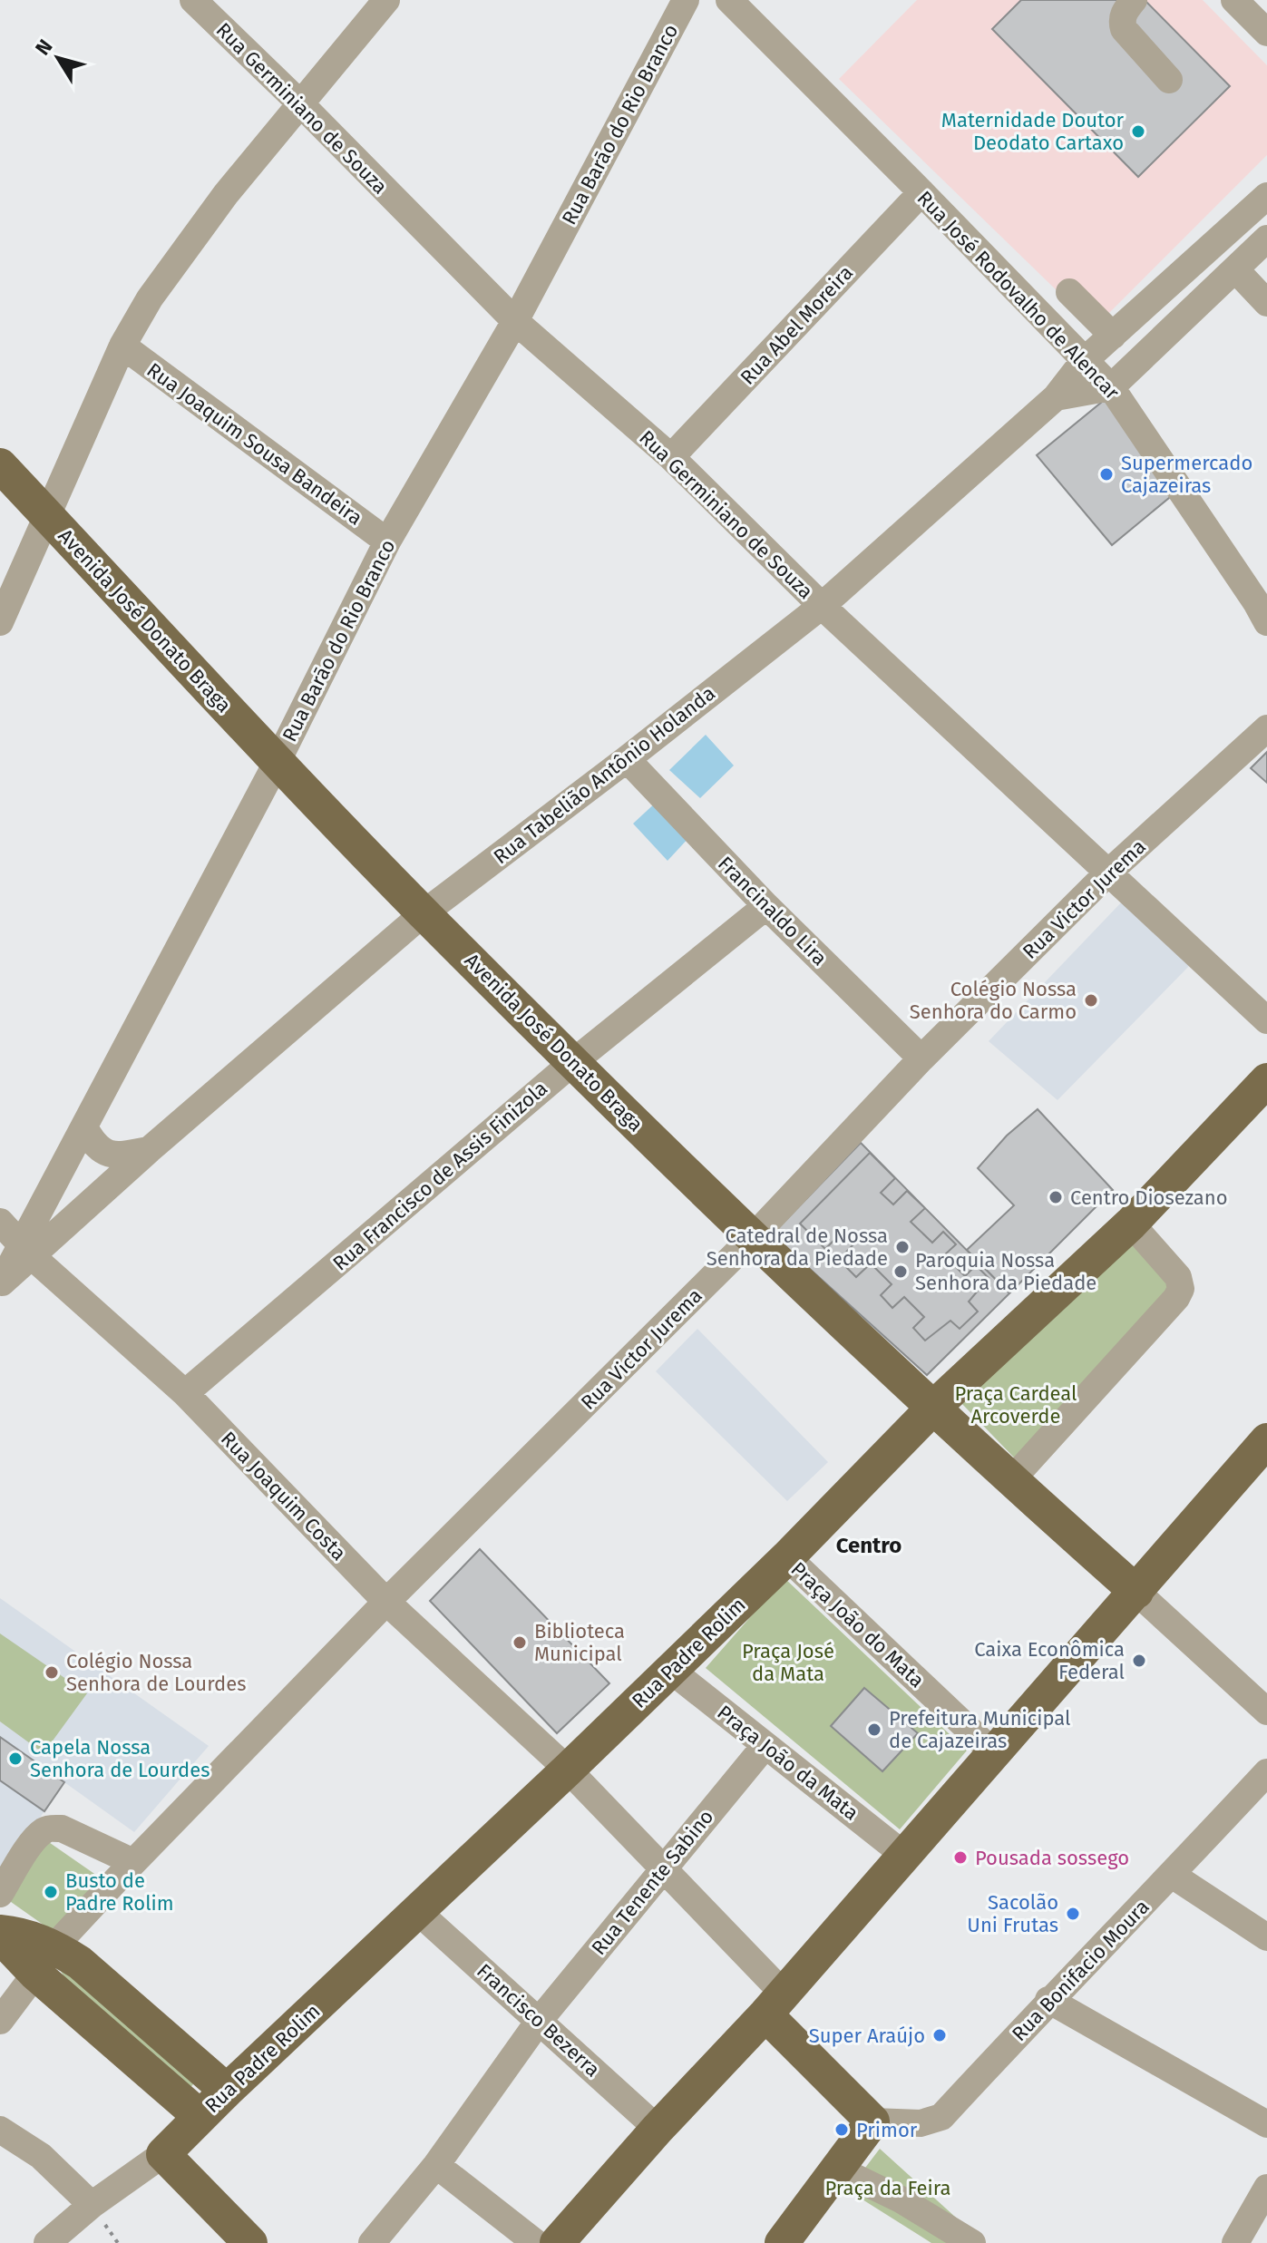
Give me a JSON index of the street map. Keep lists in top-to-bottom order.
{
  "streets": {
    "main road": ["Avenida José Donato Braga", "Rua Padre Rolim"],
    "street": [
      "Rua Germiniano de Souza",
      "Rua Barāo do Rio Branco",
      "Rua José Rodovalho de Alencar",
      "Rua Abel Moreira",
      "Rua Joaquim Sousa Bandeira",
      "Rua Tabelião Antônio Holanda",
      "Rua Victor Jurema",
      "Francinaldo Lira",
      "Rua Francisco de Assis Finizola",
      "Rua Joaquim Costa",
      "Praça João do Mata",
      "Praça João da Mata",
      "Rua Tenente Sabino",
      "Rua Bonifacio Moura",
      "Francisco Bezerra"
    ]
  },
  "crossings": [
    ["Rua Germiniano de Souza", "Rua Barāo do Rio Branco"],
    ["Rua Germiniano de Souza", "Rua Abel Moreira"],
    ["Rua Germiniano de Souza", "Rua Tabelião Antônio Holanda"],
    ["Rua Germiniano de Souza", "Rua Victor Jurema"],
    ["Rua Barāo do Rio Branco", "Rua Joaquim Sousa Bandeira"],
    ["Rua Barāo do Rio Branco", "Avenida José Donato Braga"],
    ["Rua Barāo do Rio Branco", "Rua Tabelião Antônio Holanda"],
    ["Rua Barāo do Rio Branco", "Rua Joaquim Costa"],
    ["Rua José Rodovalho de Alencar", "Rua Abel Moreira"],
    ["Rua José Rodovalho de Alencar", "Rua Tabelião Antônio Holanda"],
    ["Avenida José Donato Braga", "Rua Tabelião Antônio Holanda"],
    ["Avenida José Donato Braga", "Rua Victor Jurema"],
    ["Avenida José Donato Braga", "Rua Francisco de Assis Finizola"],
    ["Avenida José Donato Braga", "Rua Padre Rolim"],
    ["Rua Tabelião Antônio Holanda", "Francinaldo Lira"],
    ["Rua Tabelião Antônio Holanda", "Rua Joaquim Costa"],
    ["Rua Victor Jurema", "Francinaldo Lira"],
    ["Rua Victor Jurema", "Rua Joaquim Costa"],
    ["Francinaldo Lira", "Rua Francisco de Assis Finizola"],
    ["Rua Francisco de Assis Finizola", "Rua Joaquim Costa"],
    ["Rua Joaquim Costa", "Rua Padre Rolim"],
    ["Rua Joaquim Costa", "Rua Tenente Sabino"],
    ["Praça João do Mata", "Rua Padre Rolim"],
    ["Rua Padre Rolim", "Praça João da Mata"],
    ["Rua Padre Rolim", "Francisco Bezerra"],
    ["Praça João da Mata", "Rua Tenente Sabino"],
    ["Rua Tenente Sabino", "Francisco Bezerra"]
  ],
  "districts": ["Centro"],
  "parks": ["Praça Cardeal Arcoverde", "Praça José da Mata", "Praça da Feira"],
  "places": [
    "Maternidade Doutor Deodato Cartaxo",
    "Supermercado Cajazeiras",
    "Colégio Nossa Senhora do Carmo",
    "Centro Diosezano",
    "Catedral de Nossa Senhora da Piedade",
    "Paroquia Nossa Senhora da Piedade",
    "Biblioteca Municipal",
    "Caixa Econômica Federal",
    "Colégio Nossa Senhora de Lourdes",
    "Prefeitura Municipal de Cajazeiras",
    "Capela Nossa Senhora de Lourdes",
    "Pousada sossego",
    "Busto de Padre Rolim",
    "Sacolão Uni Frutas",
    "Super Araújo",
    "Primor"
  ],
  "north": "top left"
}
